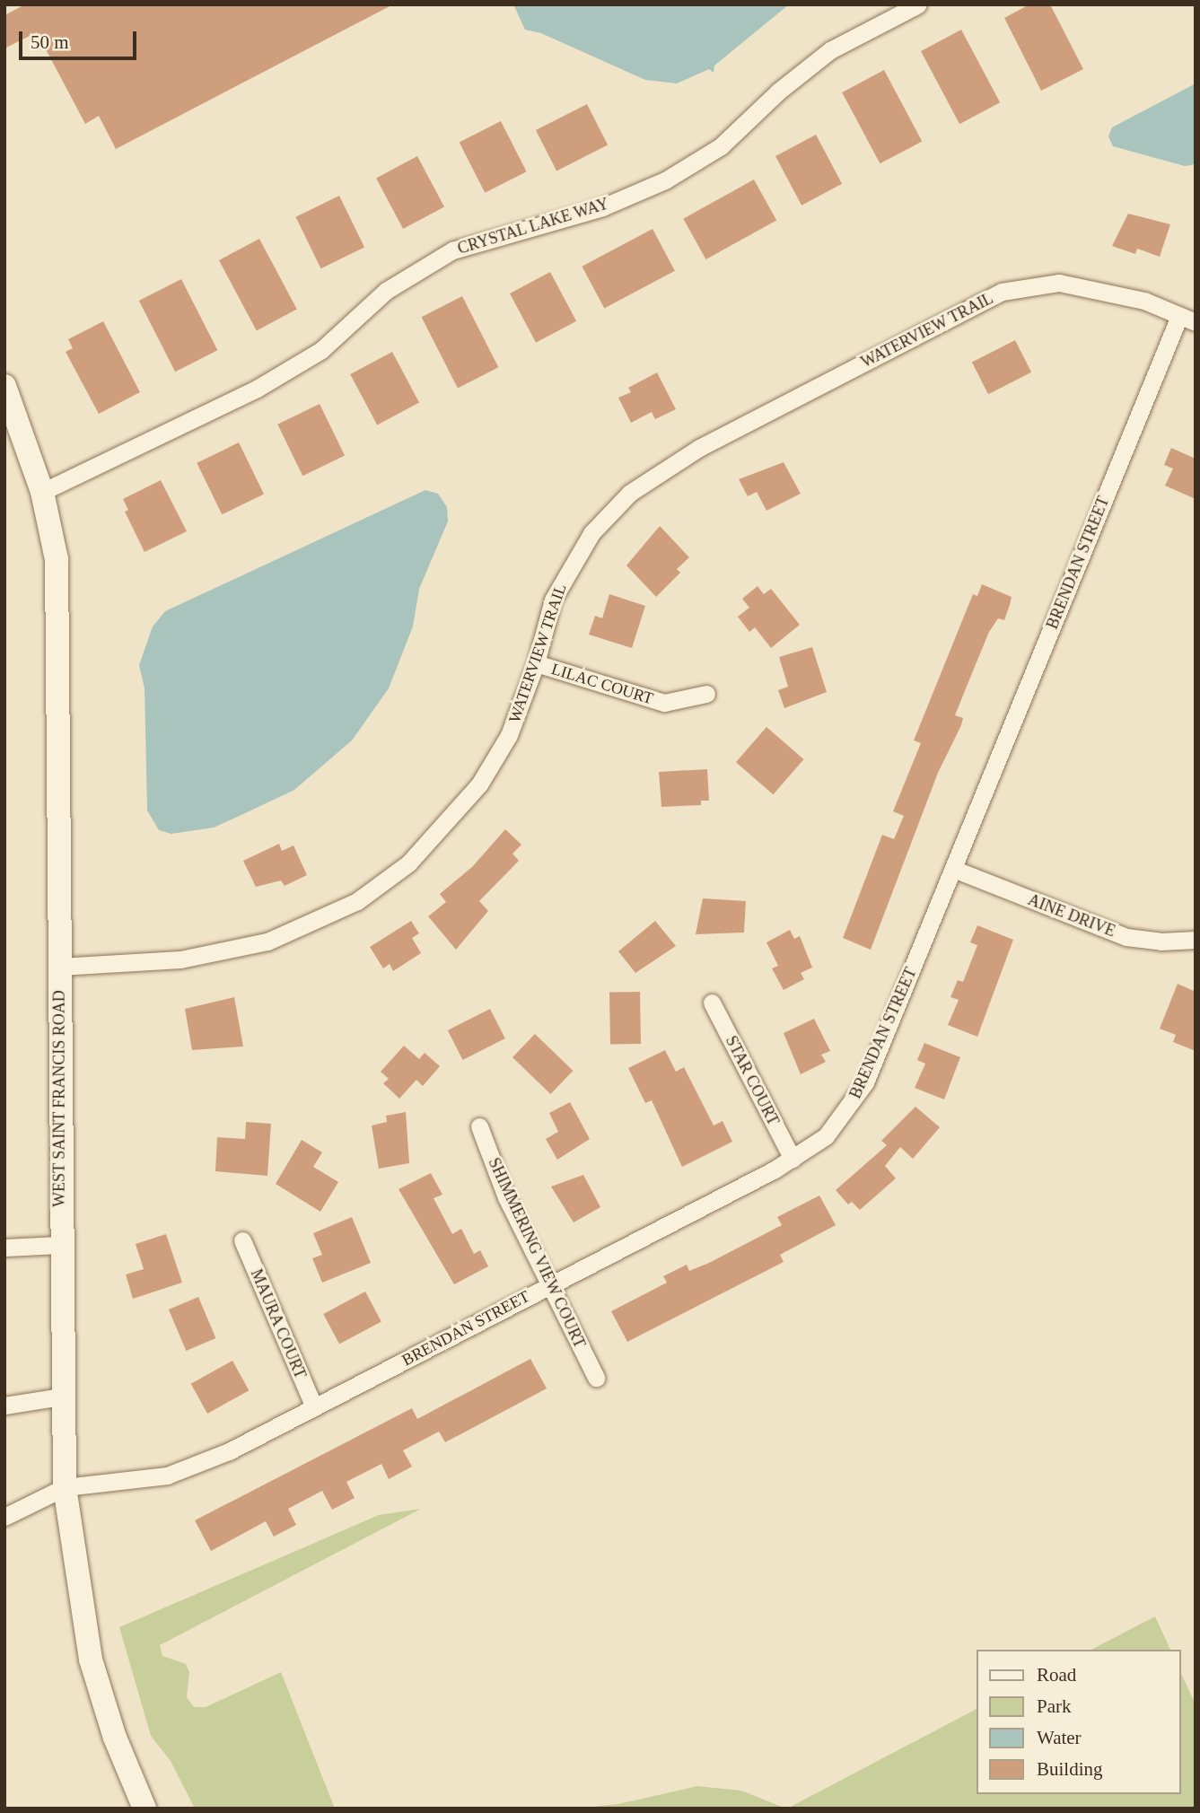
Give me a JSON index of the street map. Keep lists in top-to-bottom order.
{
  "streets": {
    "street": [
      "CRYSTAL LAKE WAY",
      "WATERVIEW TRAIL",
      "BRENDAN STREET",
      "LILAC COURT",
      "AINE DRIVE",
      "STAR COURT",
      "WEST SAINT FRANCIS ROAD",
      "SHIMMERING VIEW COURT",
      "MAURA COURT"
    ]
  },
  "crossings": [
    ["CRYSTAL LAKE WAY", "WEST SAINT FRANCIS ROAD"],
    ["WATERVIEW TRAIL", "BRENDAN STREET"],
    ["WATERVIEW TRAIL", "LILAC COURT"],
    ["WATERVIEW TRAIL", "WEST SAINT FRANCIS ROAD"],
    ["BRENDAN STREET", "AINE DRIVE"],
    ["BRENDAN STREET", "STAR COURT"],
    ["BRENDAN STREET", "WEST SAINT FRANCIS ROAD"],
    ["BRENDAN STREET", "SHIMMERING VIEW COURT"],
    ["BRENDAN STREET", "MAURA COURT"]
  ],
  "legend": [
    "Road",
    "Park",
    "Water",
    "Building"
  ],
  "scale_bar": "50 m"
}
